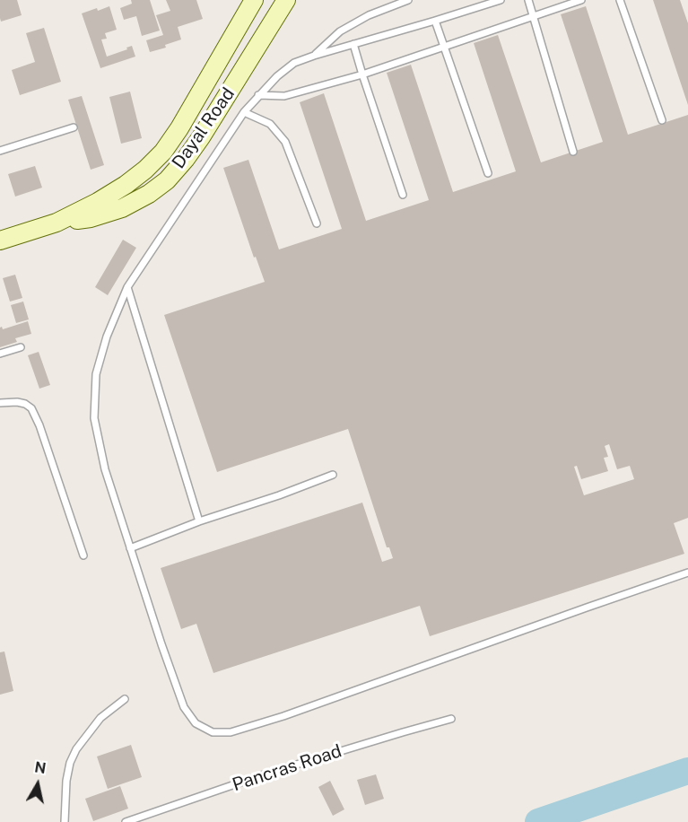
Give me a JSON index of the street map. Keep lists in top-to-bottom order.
{
  "streets": {
    "street": ["Dayal Road"],
    "lane": ["Pancras Road"]
  },
  "north": "top"
}
